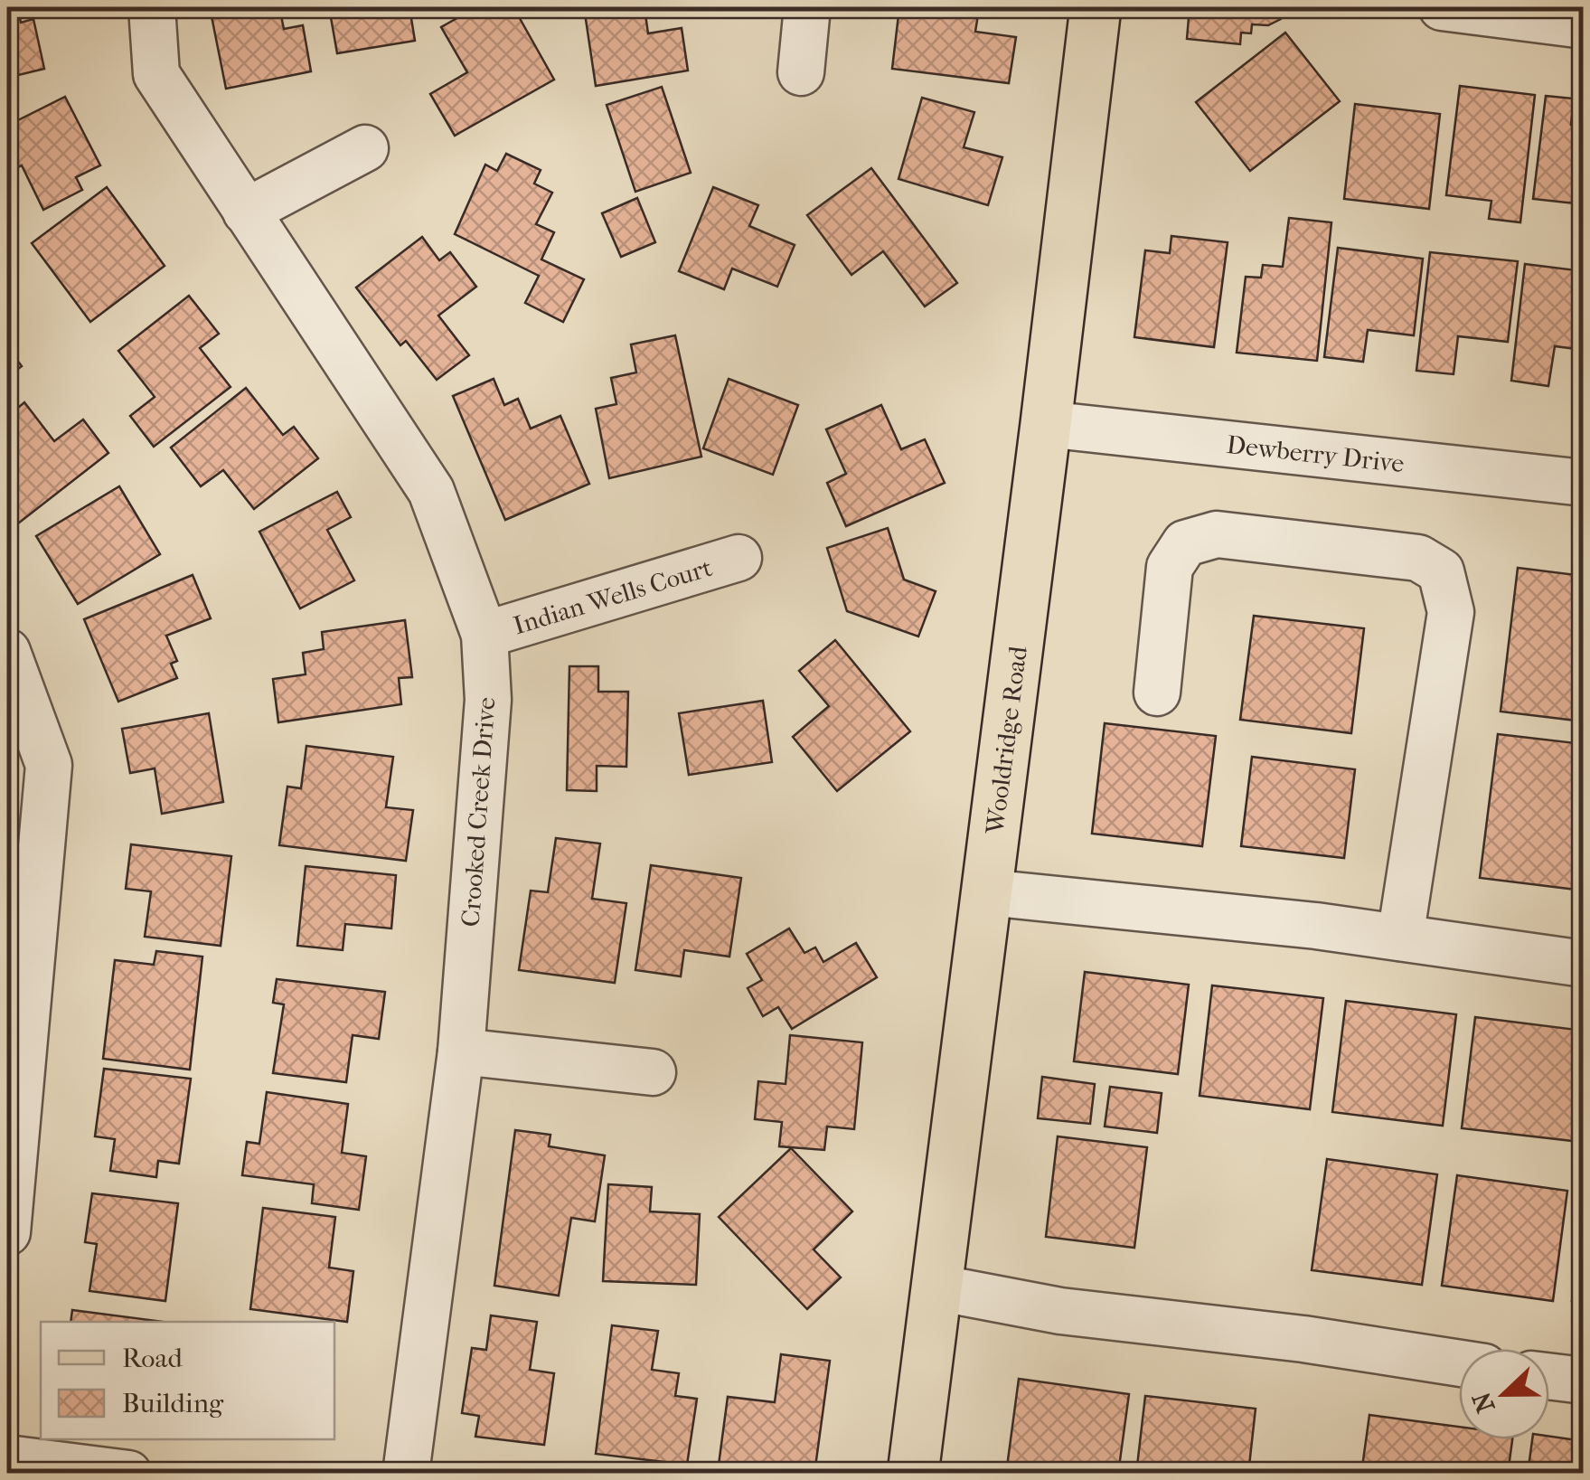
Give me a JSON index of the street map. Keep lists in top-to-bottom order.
{
  "streets": {
    "main road": ["Wooldridge Road"],
    "street": ["Dewberry Drive", "Indian Wells Court", "Crooked Creek Drive"]
  },
  "crossings": [
    ["Dewberry Drive", "Wooldridge Road"],
    ["Indian Wells Court", "Crooked Creek Drive"]
  ],
  "legend": ["Road", "Building"],
  "north": "left"
}
